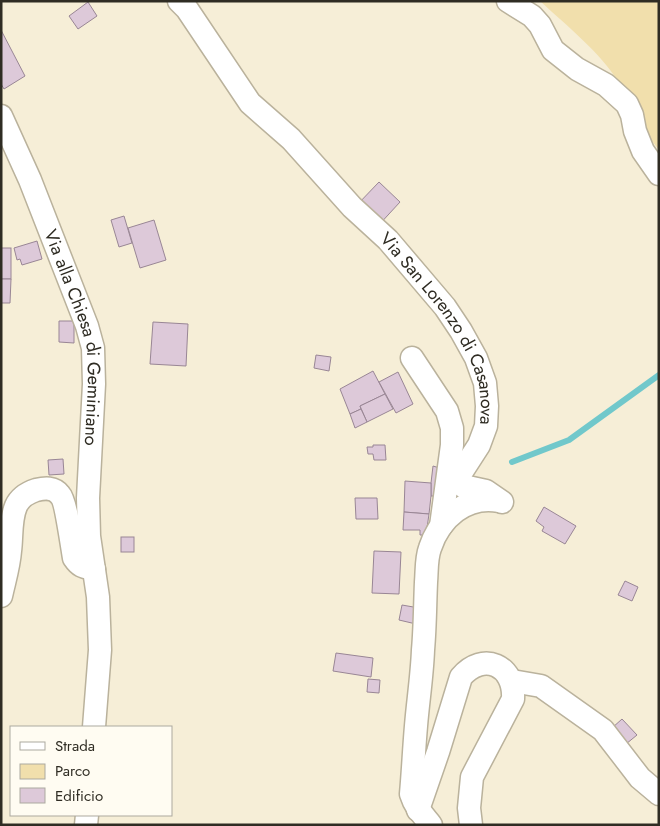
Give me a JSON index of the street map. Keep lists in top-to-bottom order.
{
  "streets": {
    "street": ["Via San Lorenzo di Casanova", "Via alla Chiesa di Geminiano"]
  },
  "legend": ["Strada", "Parco", "Edificio"]
}
